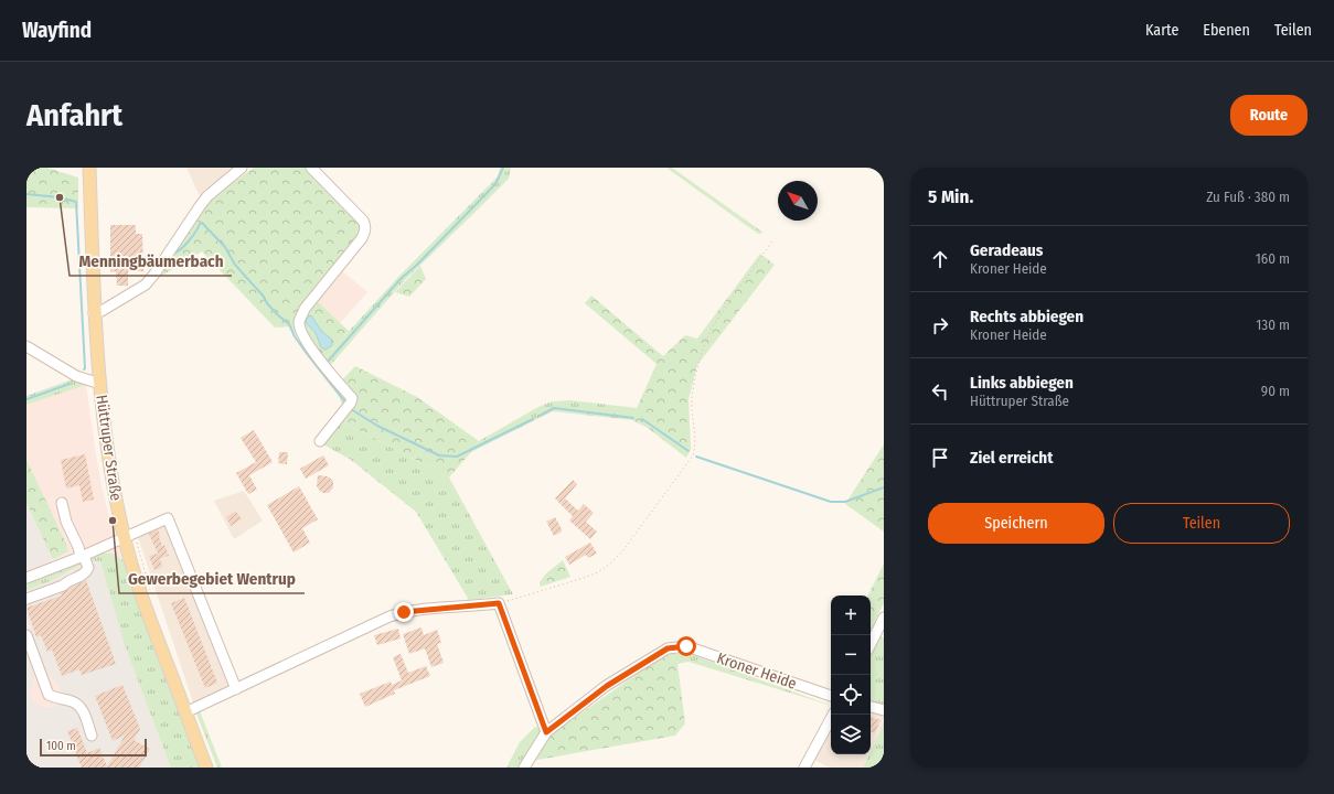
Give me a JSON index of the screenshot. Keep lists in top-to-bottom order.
{
  "streets": {
    "main road": ["Hüttruper Straße"],
    "street": ["Kroner Heide"]
  },
  "places": ["Menningbäumerbach", "Gewerbegebiet Wentrup"],
  "scale_bar": "100 m",
  "north": "top left",
  "page": {
    "header": "Wayfind",
    "nav": ["Karte", "Ebenen", "Teilen"],
    "buttons": [
      "Route",
      ["Speichern", "Teilen"]
    ],
    "title": "Anfahrt",
    "heading": ["5 Min.", "Zu Fuß · 380 m"],
    "list": [
      ["Geradeaus", "Kroner Heide", "160 m"],
      ["Rechts abbiegen", "Kroner Heide", "130 m"],
      ["Links abbiegen", "Hüttruper Straße", "90 m"],
      "Ziel erreicht"
    ],
    "map_buttons": ["+", "−"],
    "scale": "100 m"
  }
}
